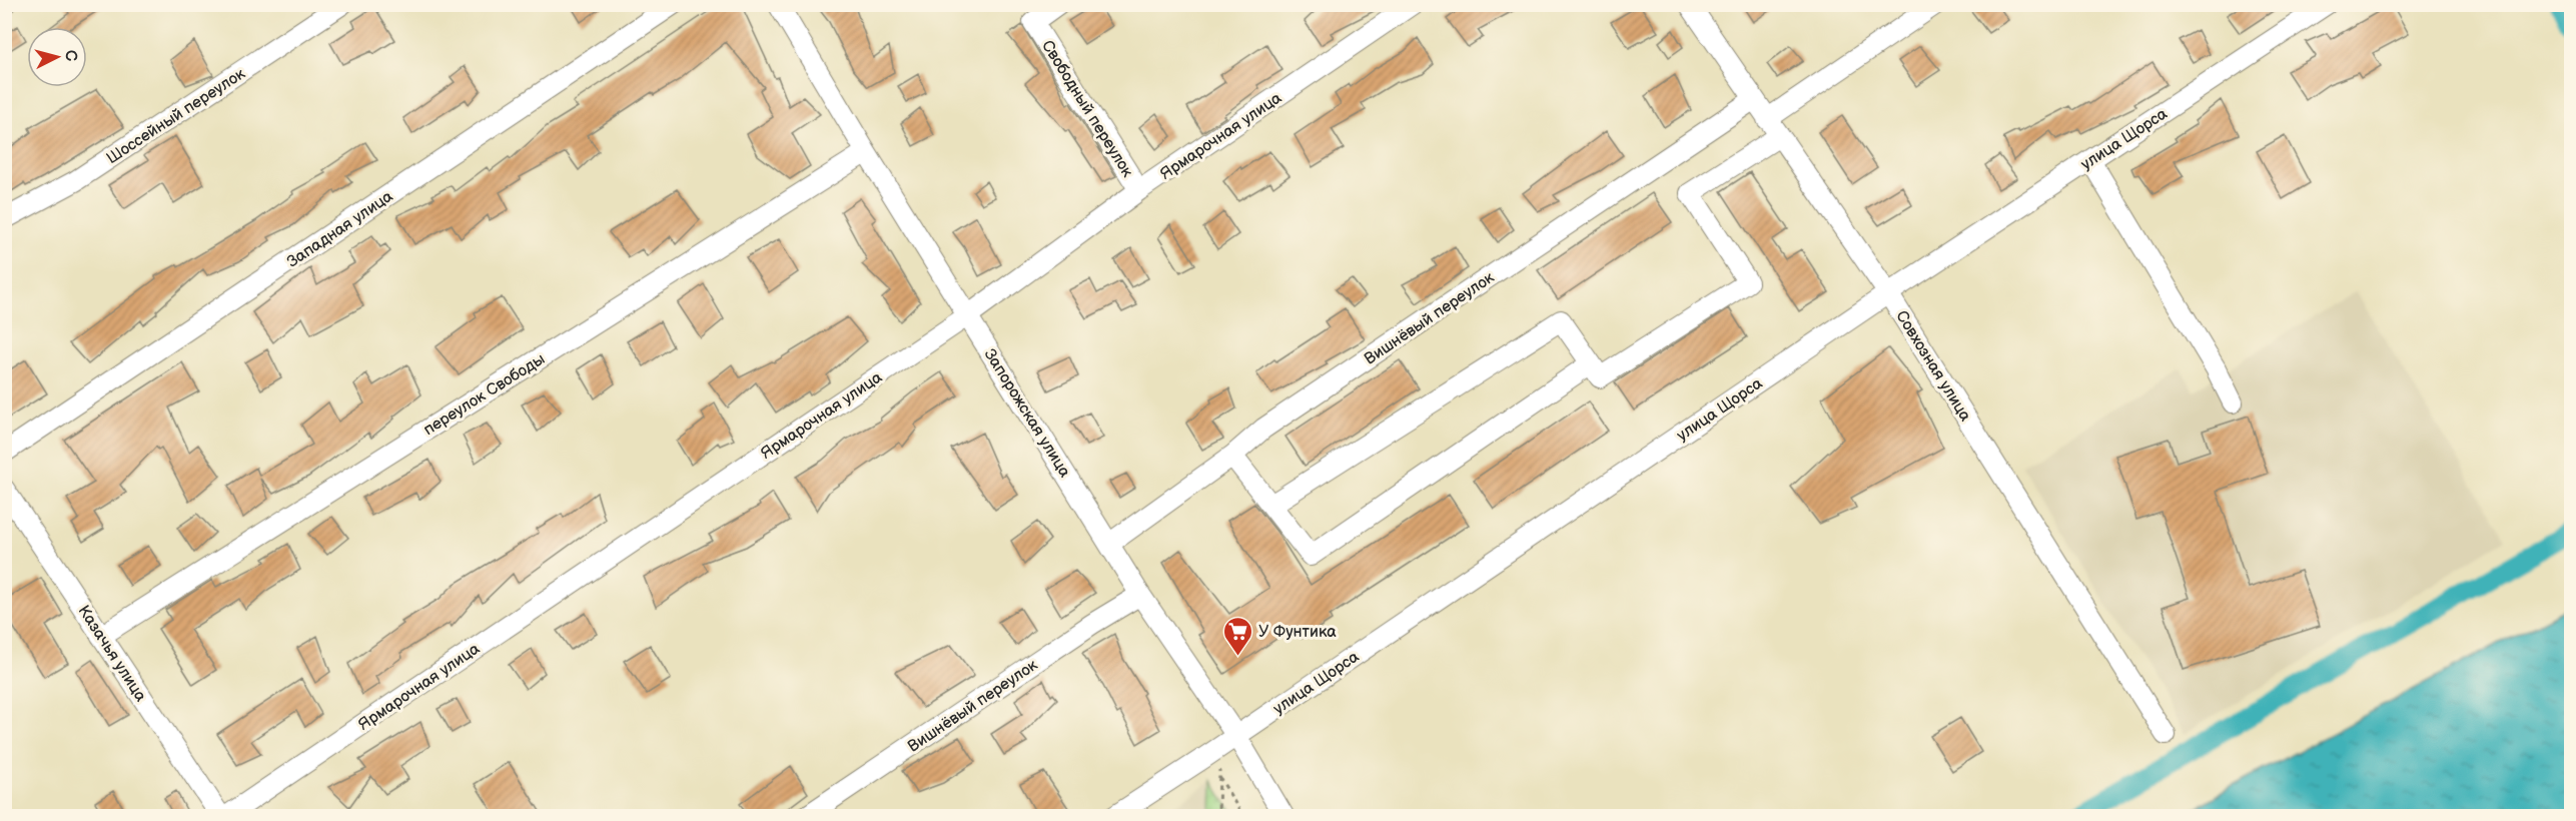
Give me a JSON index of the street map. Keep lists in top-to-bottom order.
{
  "streets": {
    "street": [
      "Свободный переулок",
      "Шоссейный переулок",
      "Ярмарочная улица",
      "улица Щорса",
      "Западная улица",
      "Вишнёвый переулок",
      "Совхозная улица",
      "переулок Свободы",
      "Запорожская улица",
      "Казачья улица"
    ]
  },
  "crossings": [
    ["Свободный переулок", "Ярмарочная улица"],
    ["Ярмарочная улица", "Запорожская улица"],
    ["Ярмарочная улица", "Казачья улица"],
    ["улица Щорса", "Совхозная улица"],
    ["улица Щорса", "Запорожская улица"],
    ["Вишнёвый переулок", "Совхозная улица"],
    ["Вишнёвый переулок", "Запорожская улица"],
    ["переулок Свободы", "Запорожская улица"],
    ["переулок Свободы", "Казачья улица"]
  ],
  "places": {
    "supermarket": ["У Фунтика"]
  },
  "north": "right"
}
